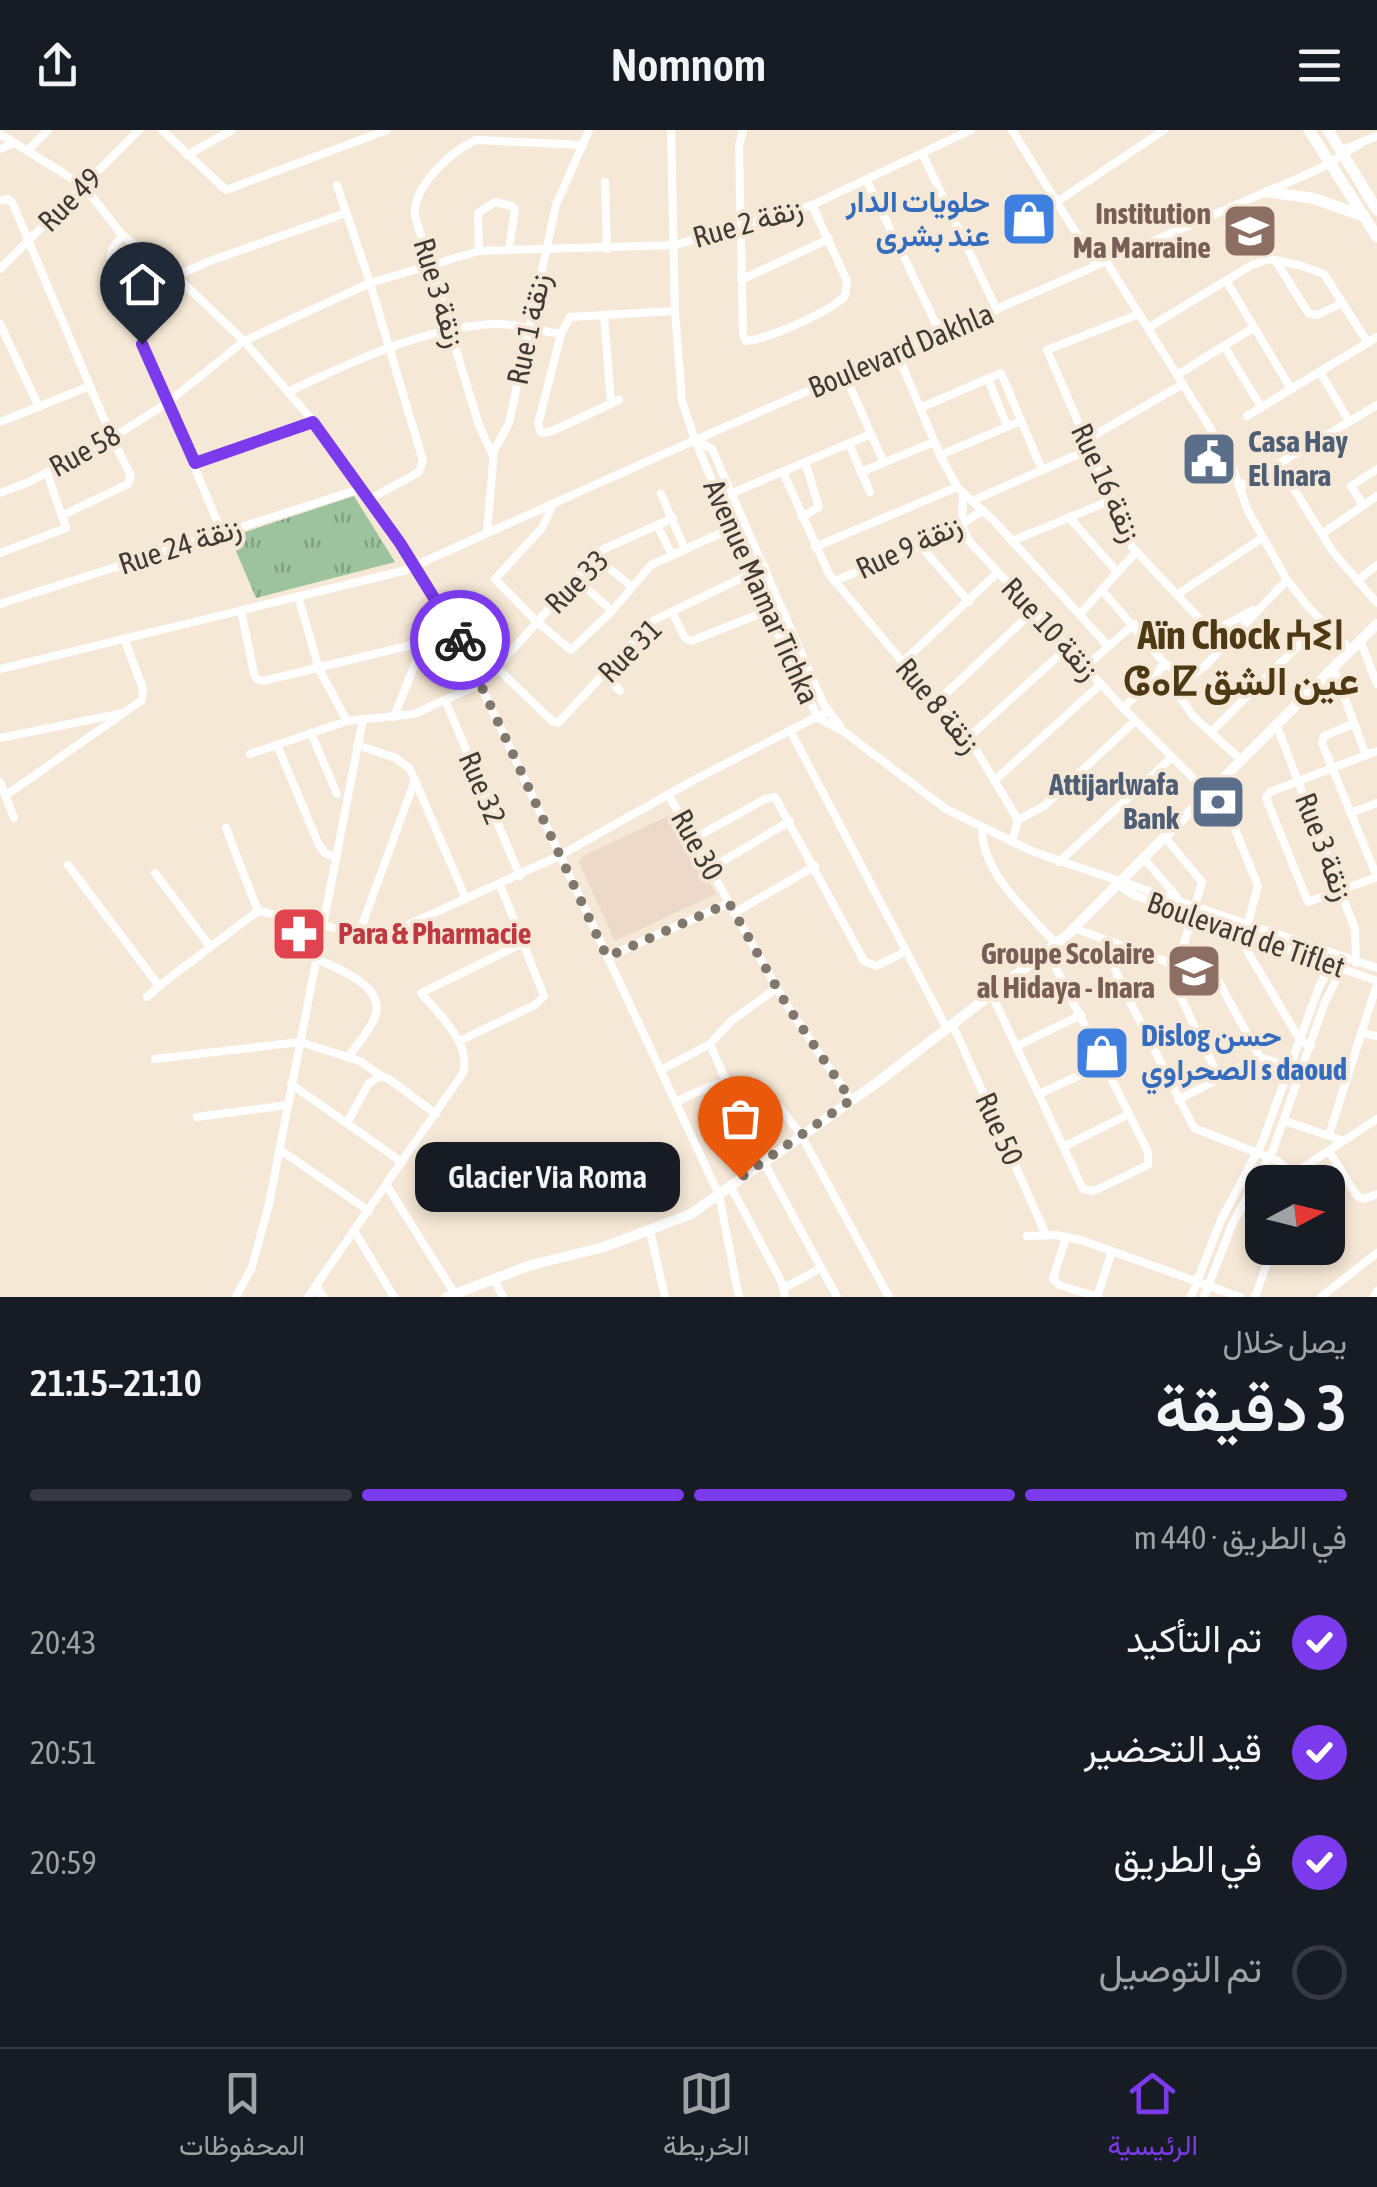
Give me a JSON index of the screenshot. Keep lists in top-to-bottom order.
{
  "streets": {
    "street": [
      "Rue 49",
      "Rue 2 زنقة",
      "Rue 3 زنقة",
      "Rue 1 زنقة",
      "Boulevard Dakhla",
      "Rue 58",
      "Rue 16 زنقة",
      "Rue 24 زنقة",
      "Rue 9 زنقة",
      "Rue 33",
      "Avenue Mamar Tichka",
      "Rue 10 زنقة",
      "Rue 31",
      "Rue 8 زنقة",
      "Rue 32",
      "Rue 30",
      "Boulevard de Tiflet",
      "Rue 50"
    ]
  },
  "crossings": [
    ["Rue 2 زنقة", "Rue 3 زنقة"],
    ["Rue 2 زنقة", "Rue 1 زنقة"],
    ["Rue 2 زنقة", "Rue 58"],
    ["Rue 2 زنقة", "Avenue Mamar Tichka"],
    ["Rue 3 زنقة", "Rue 1 زنقة"],
    ["Rue 3 زنقة", "Boulevard de Tiflet"],
    ["Rue 1 زنقة", "Boulevard Dakhla"],
    ["Boulevard Dakhla", "Avenue Mamar Tichka"],
    ["Rue 9 زنقة", "Rue 10 زنقة"],
    ["Rue 9 زنقة", "Rue 8 زنقة"],
    ["Rue 33", "Rue 31"],
    ["Avenue Mamar Tichka", "Rue 31"],
    ["Avenue Mamar Tichka", "Boulevard de Tiflet"]
  ],
  "districts": ["Aïn Chock ⵄⵉⵏ ⵛⴰⵇ عين الشق"],
  "places": {
    "shop": ["حلويات الدار عند بشرى", "Dislog حسن الصحراوي s daoud"],
    "school or university": ["Institution Ma Marraine", "Groupe Scolaire al Hidaya - Inara"],
    "public building": ["Casa Hay El Inara"],
    "bank": ["Attijarlwafa Bank"],
    "pharmacy": ["Para & Pharmacie"],
    "other": ["Glacier Via Roma"]
  },
  "north": "right",
  "page": {
    "header": "Nomnom",
    "bubble": "Glacier Via Roma",
    "heading": ["3 دقيقة", "يصل خلال", "21:10–21:15"],
    "bar": "في الطريق · 440 m",
    "list": [
      ["تم التأكيد", "20:43"],
      ["قيد التحضير", "20:51"],
      ["في الطريق", "20:59"],
      "تم التوصيل"
    ],
    "tabs": ["الرئيسية", "الخريطة", "المحفوظات"]
  }
}
